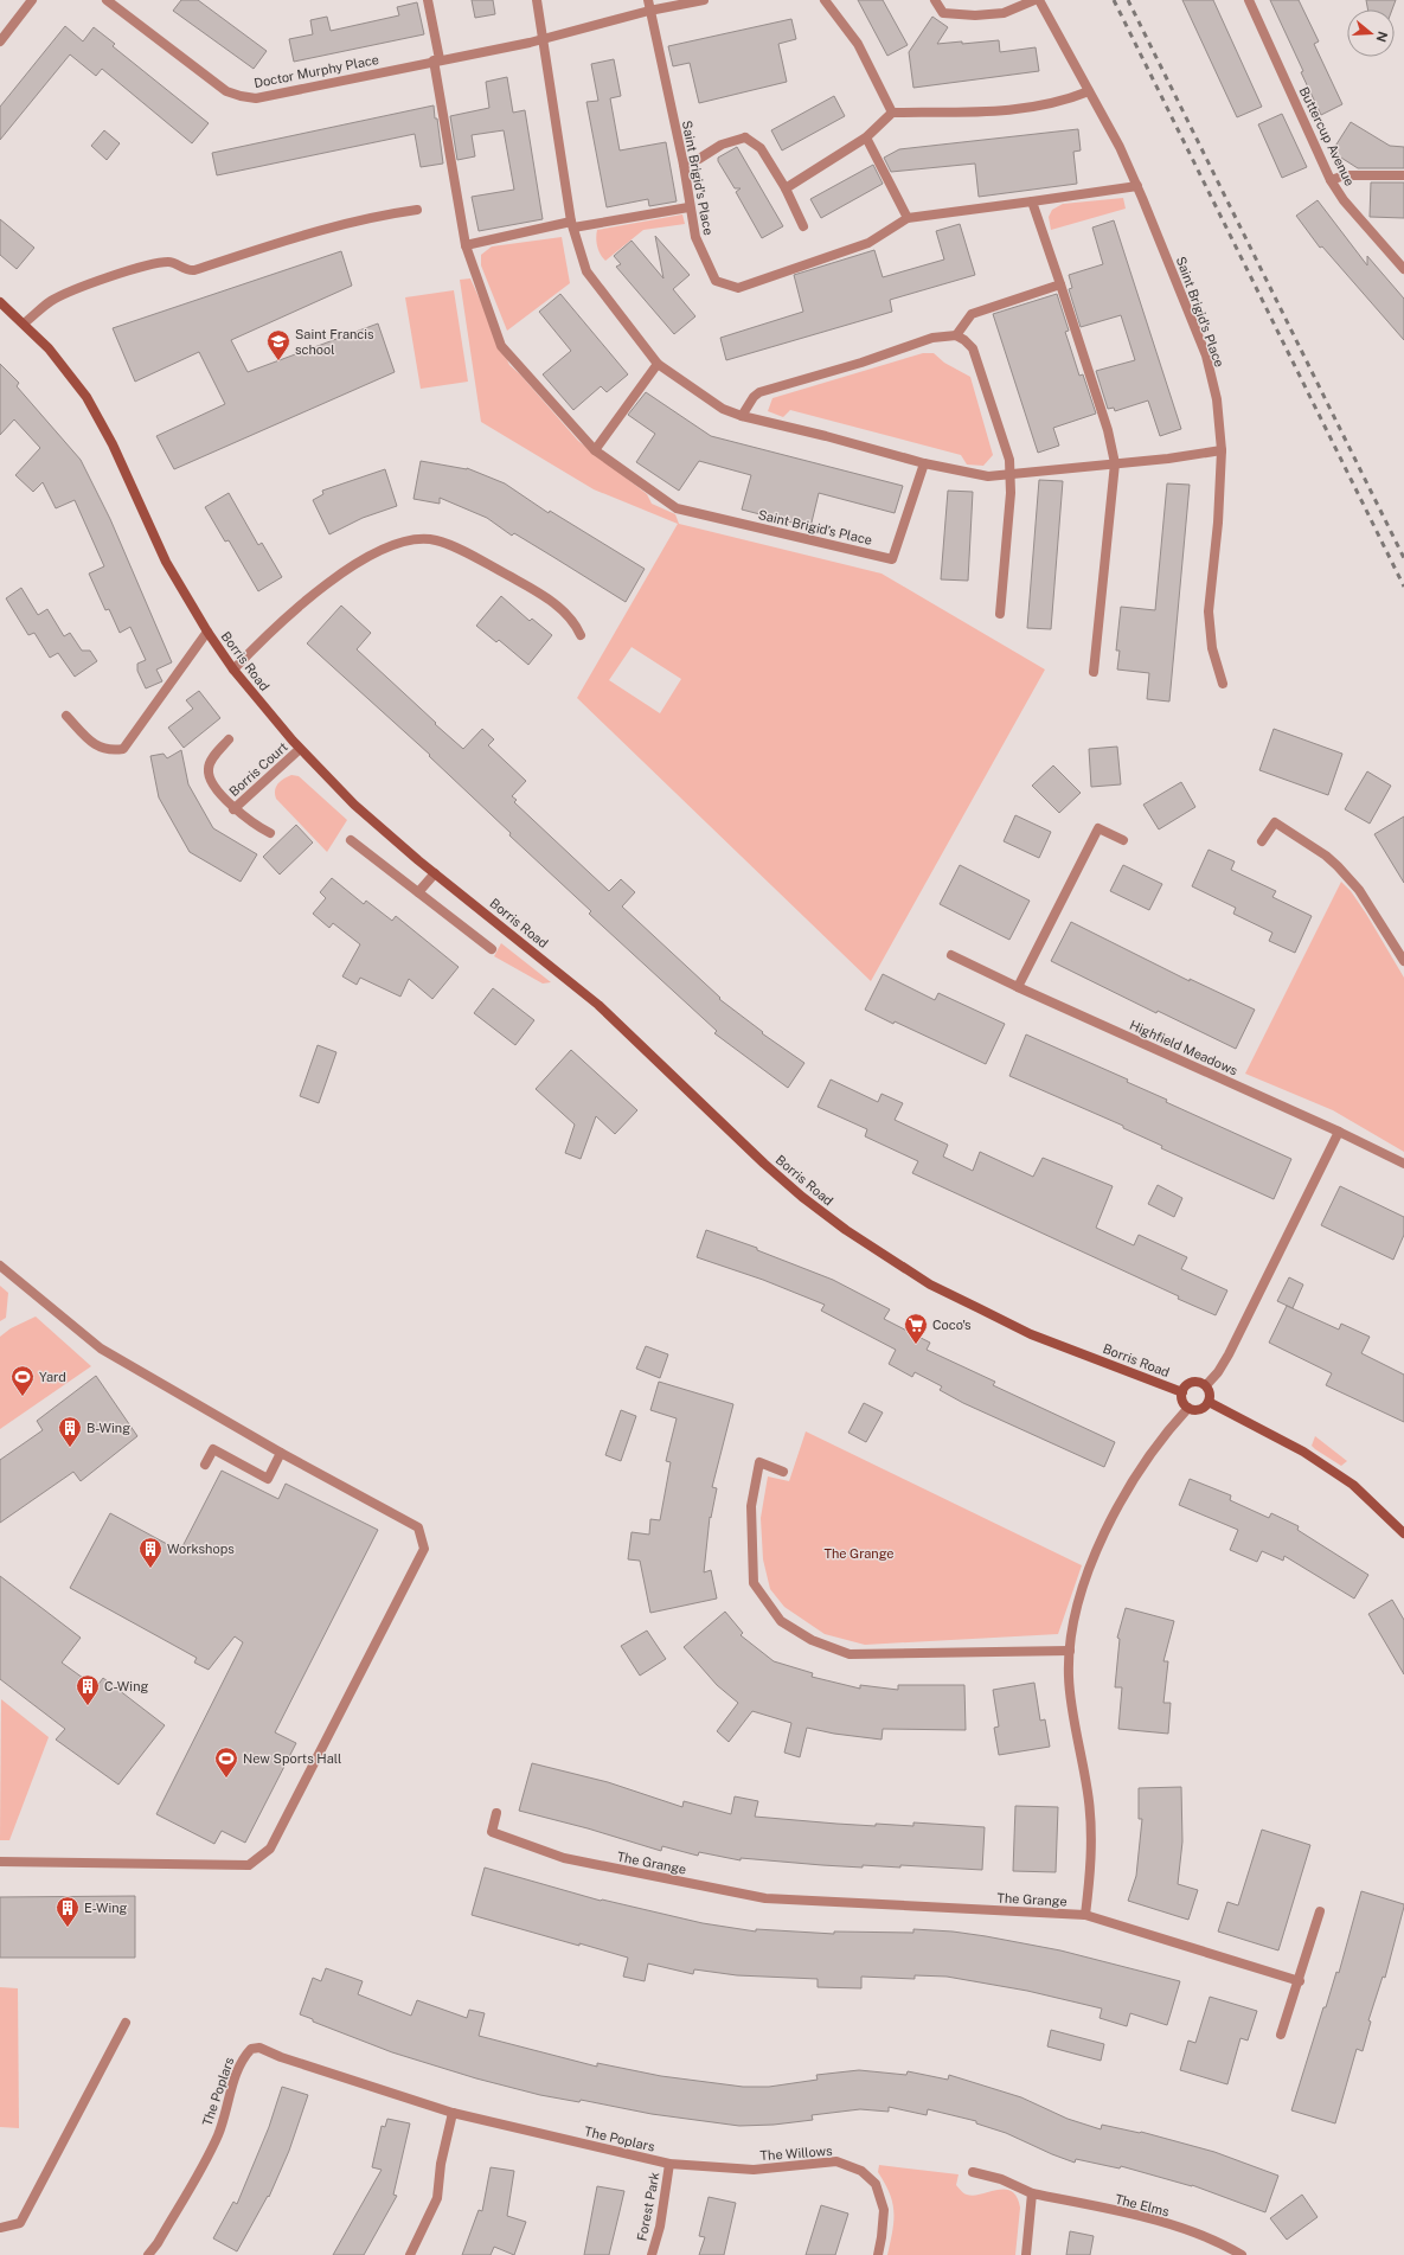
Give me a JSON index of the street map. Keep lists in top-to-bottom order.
{
  "streets": {
    "street": [
      "Doctor Murphy Place",
      "Buttercup Avenue",
      "Saint Brigid's Place",
      "Borris Road",
      "Borris Court",
      "Highfield Meadows",
      "The Grange",
      "The Poplars",
      "The Willows",
      "The Elms",
      "Forest Park"
    ]
  },
  "crossings": [
    ["Doctor Murphy Place", "Saint Brigid's Place"],
    ["Borris Road", "Borris Court"],
    ["The Poplars", "The Willows"],
    ["The Poplars", "Forest Park"],
    ["The Willows", "Forest Park"]
  ],
  "parks": ["The Grange"],
  "places": {
    "school or university": ["Saint Francis school"],
    "supermarket": ["Coco's"],
    "sports": ["Yard", "New Sports Hall"],
    "building": [
      "B-Wing",
      "Workshops",
      "C-Wing",
      "E-Wing"
    ]
  },
  "north": "right"
}
